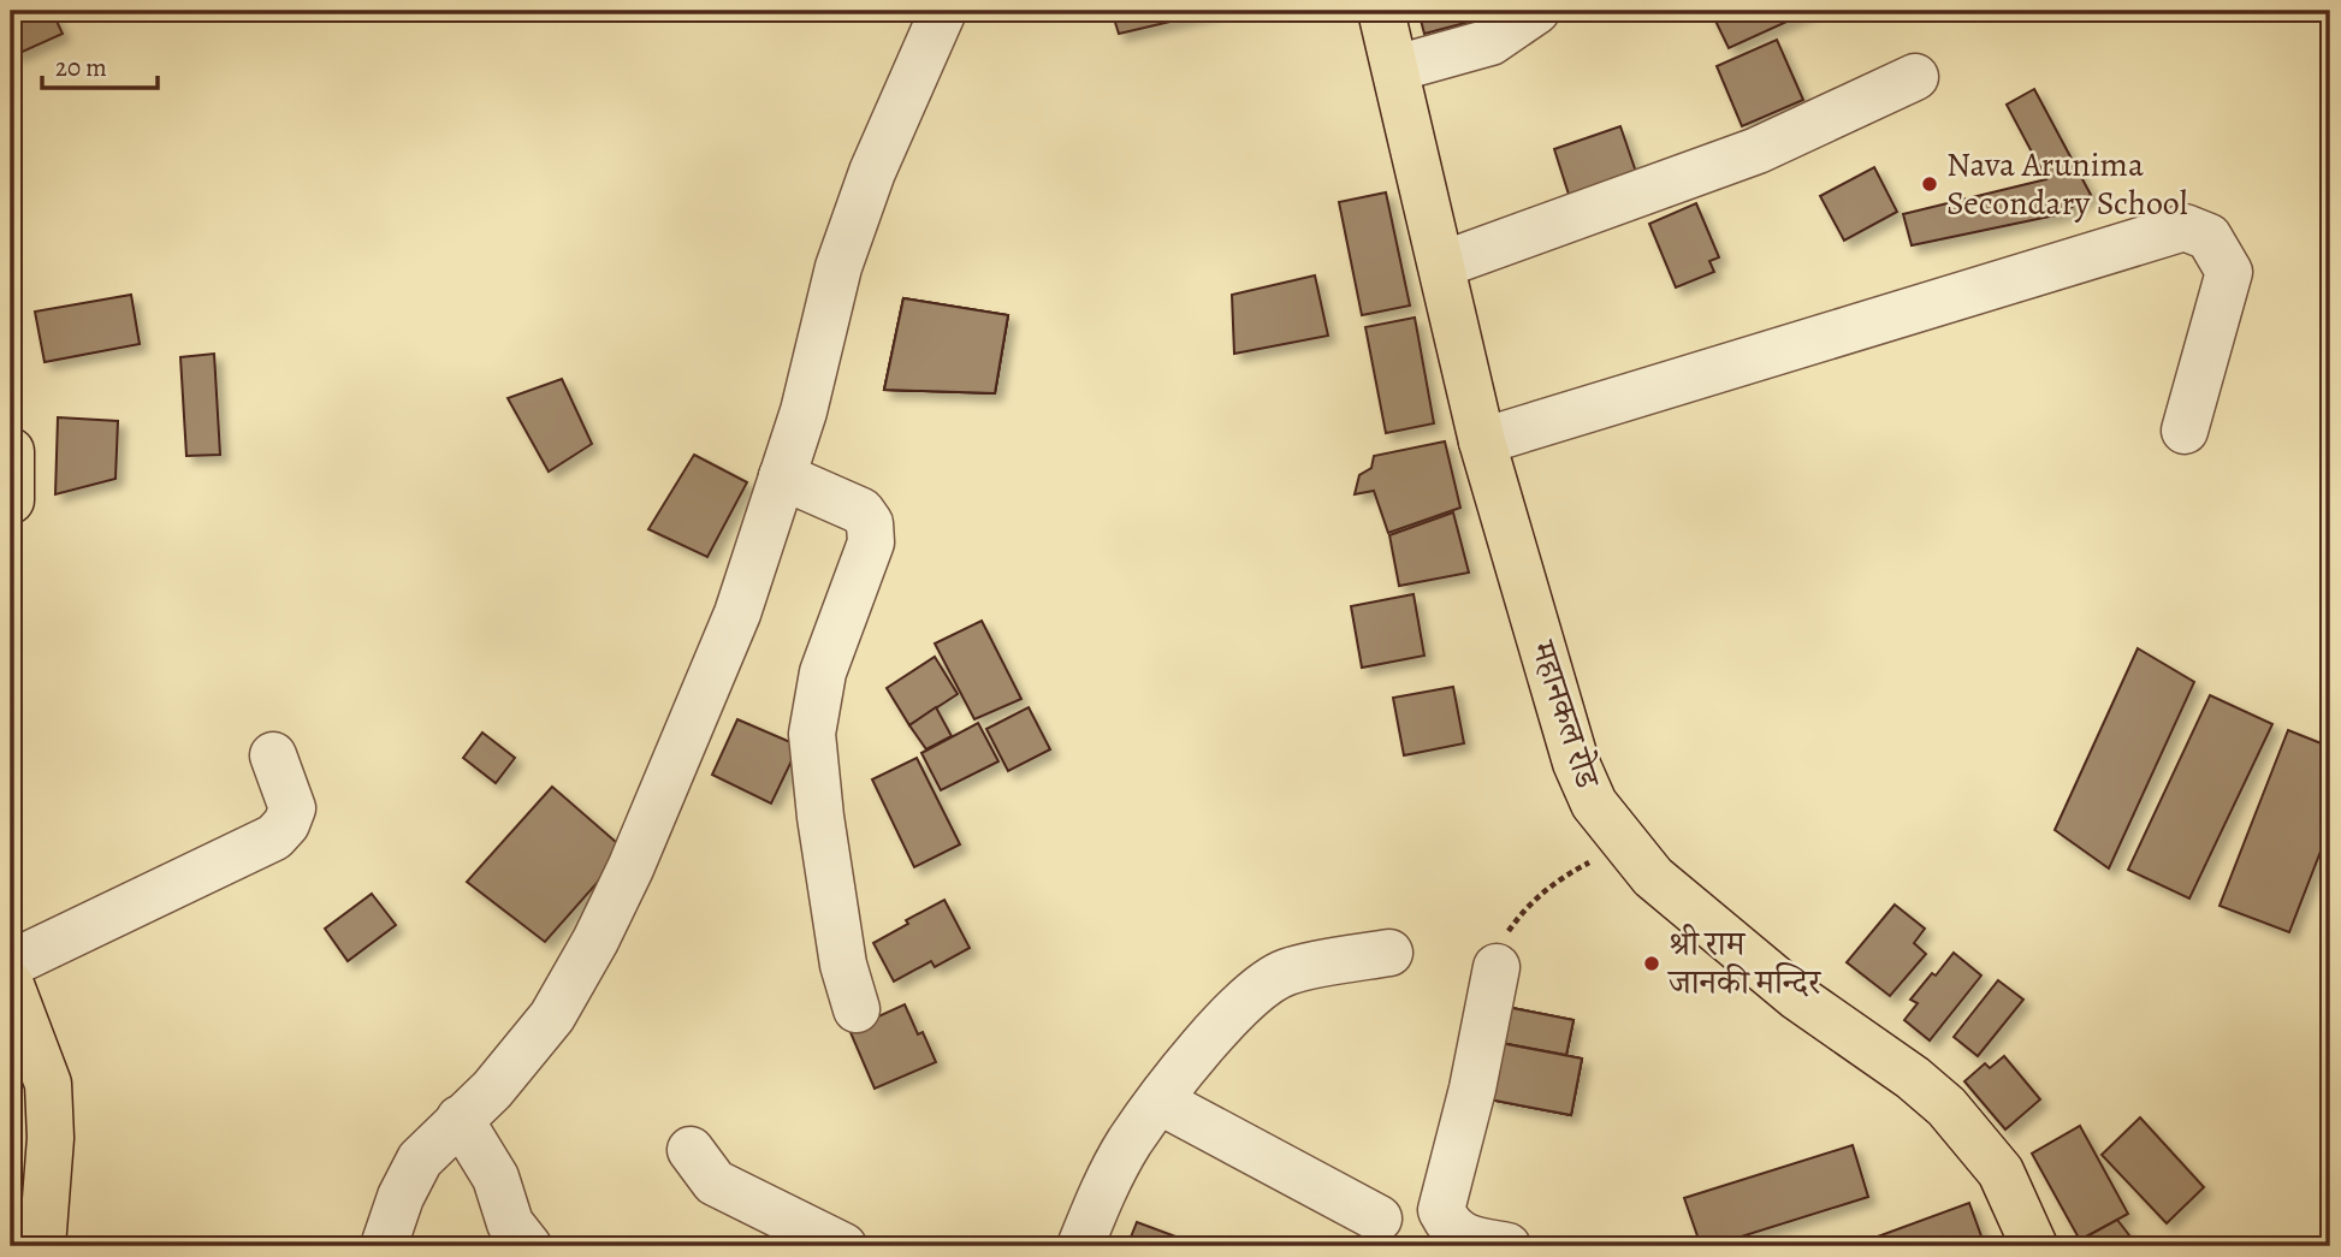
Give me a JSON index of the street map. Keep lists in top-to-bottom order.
{
  "streets": {
    "main road": ["महानकल रोड"]
  },
  "places": ["Nava Arunima Secondary School", "श्री राम जानकी मन्दिर"],
  "scale_bar": "20 m"
}
